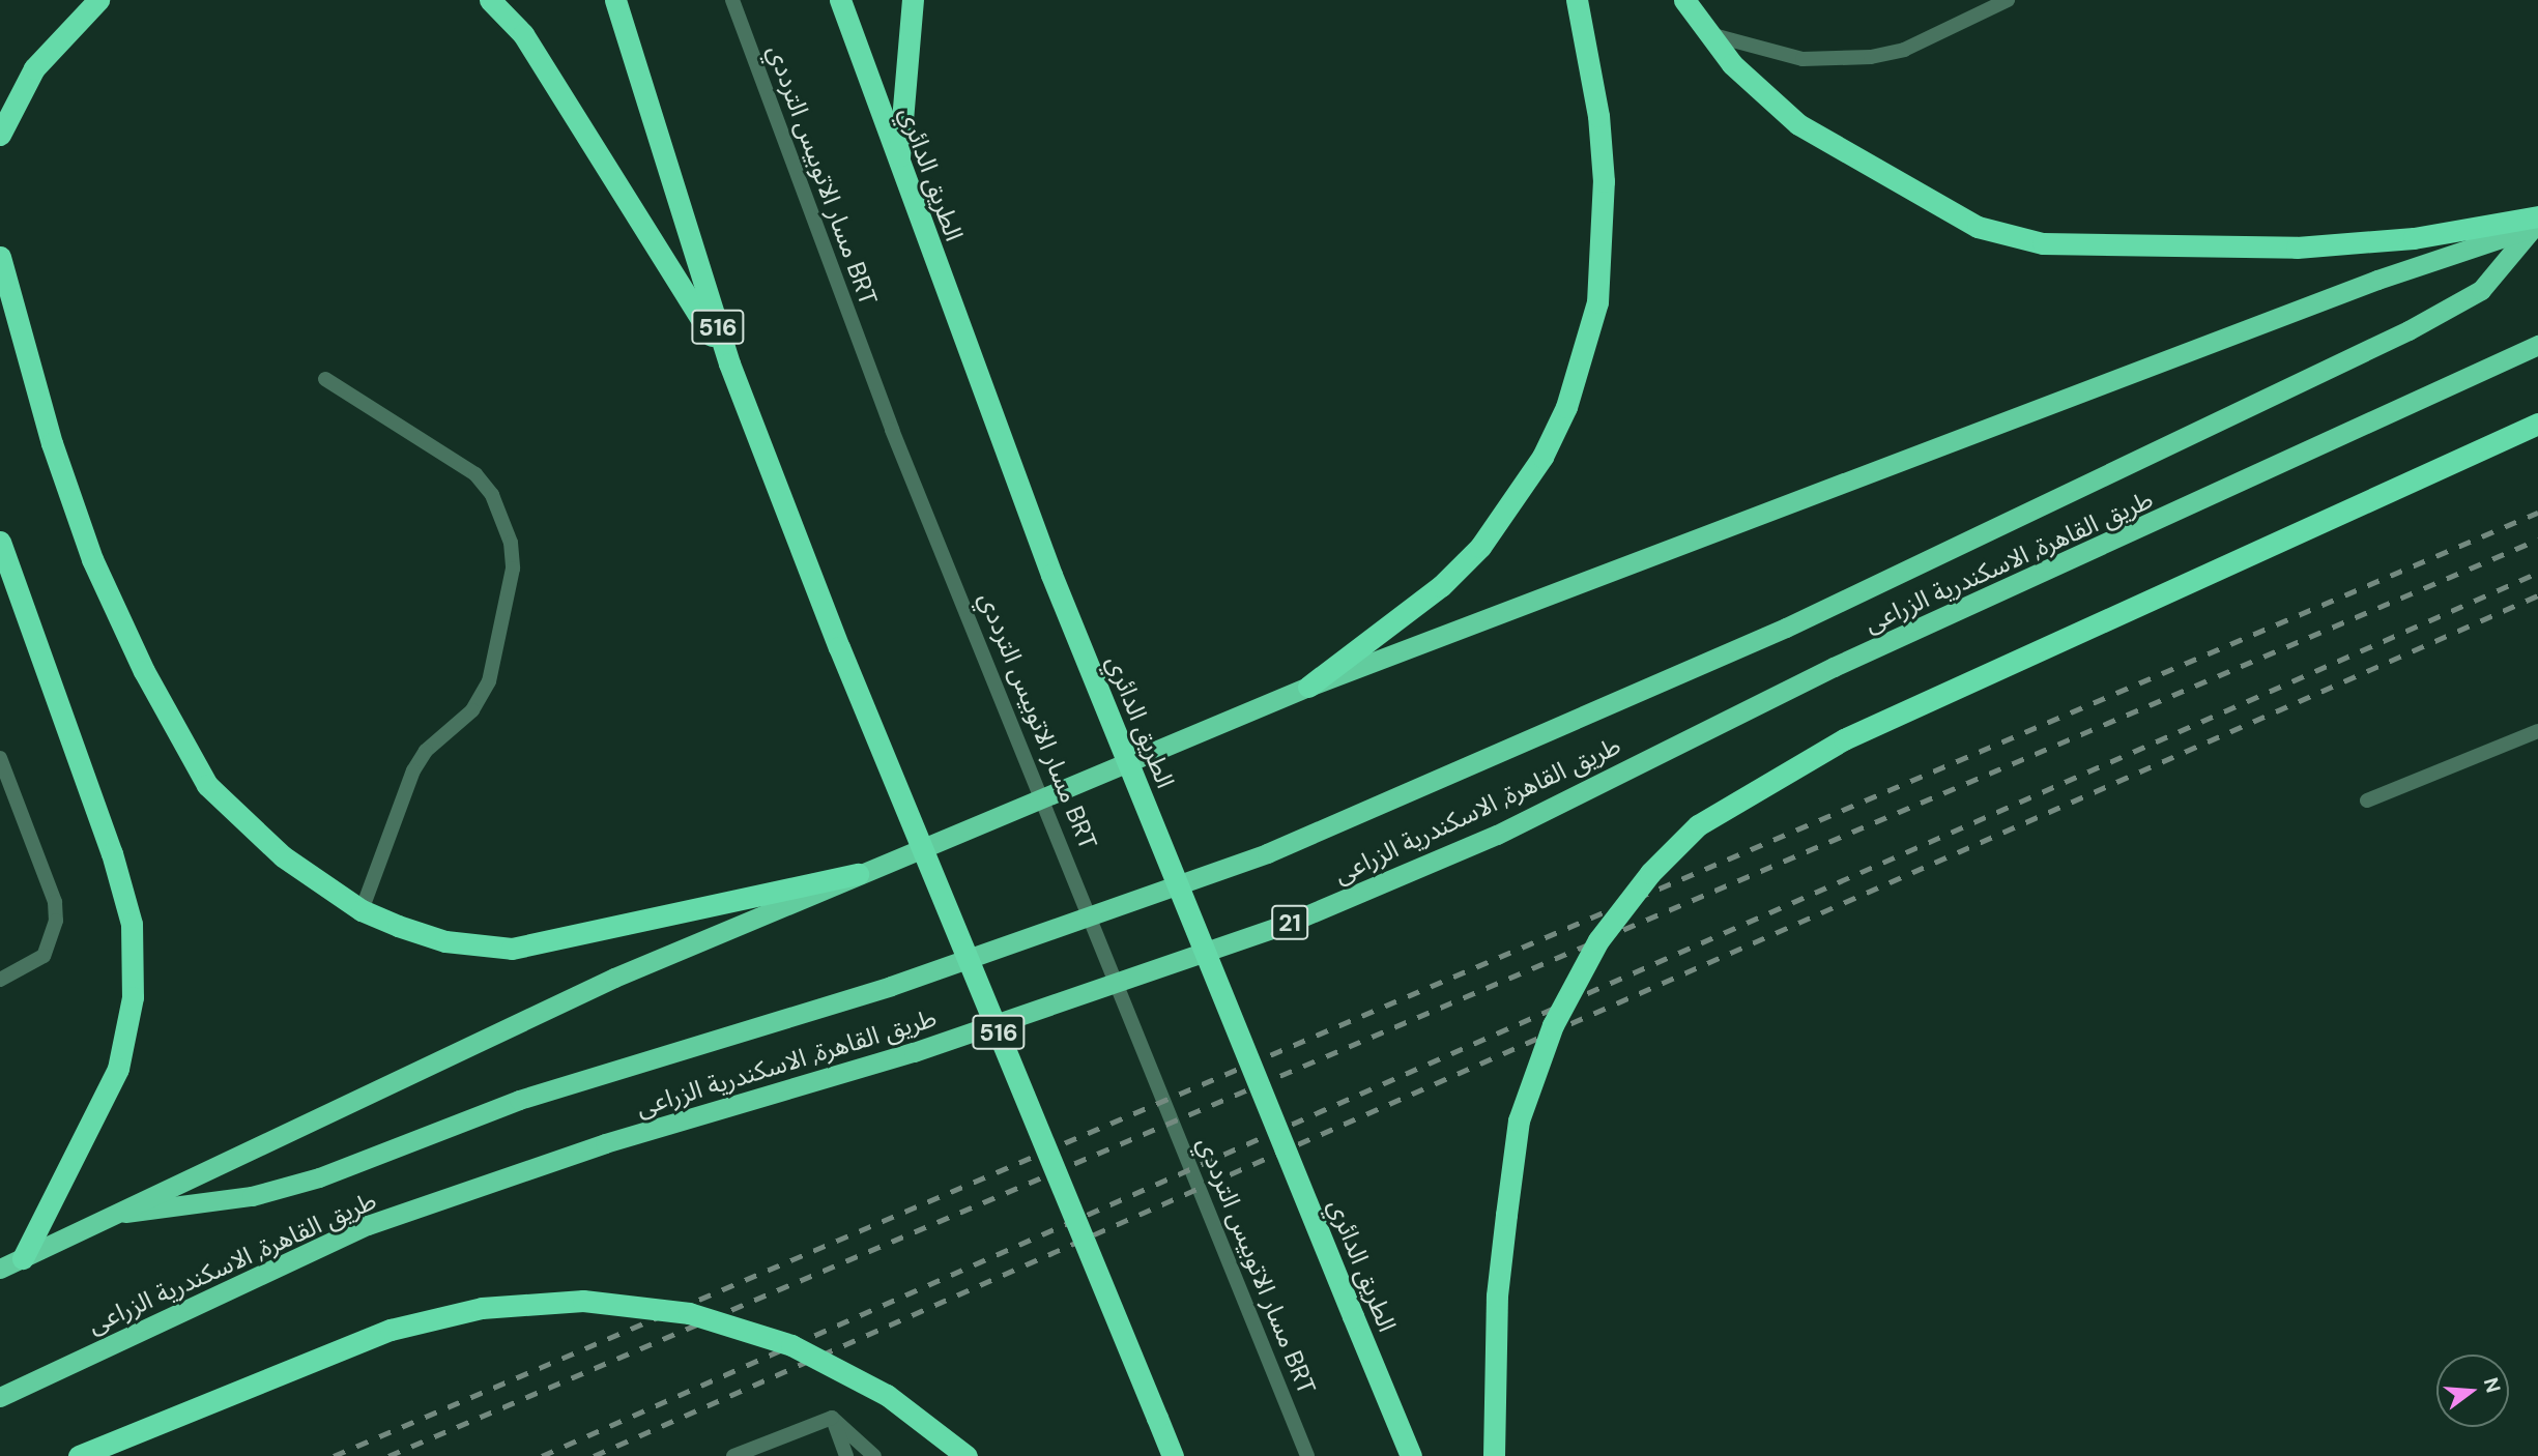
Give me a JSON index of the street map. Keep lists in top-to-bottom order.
{
  "streets": {
    "highway": [
      "الطريق الدائري",
      "516",
      "طريق القاهرة, الاسكندرية الزراعى",
      "21"
    ],
    "street": ["مسار الاتوبيس الترددي BRT"]
  },
  "north": "right"
}
